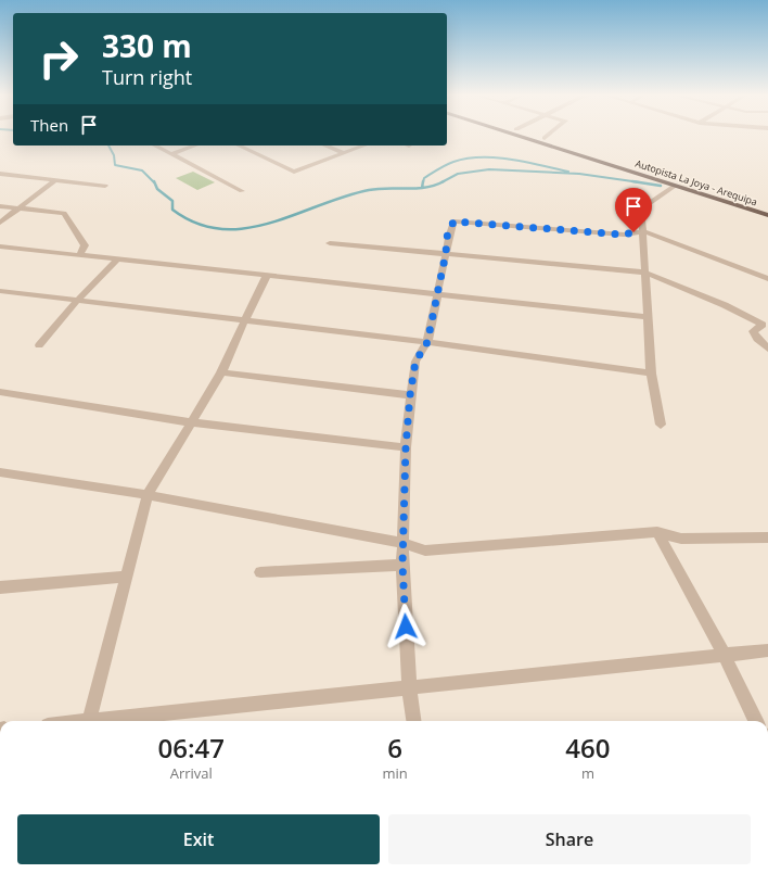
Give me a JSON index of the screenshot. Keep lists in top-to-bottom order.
{
  "streets": {
    "main road": ["Autopista La Joya - Arequipa"]
  },
  "page": {
    "turn": ["330 m", "Turn right"],
    "then": "Then",
    "eta": [
      "06:47",
      "Arrival",
      "6",
      "min",
      "460",
      "m"
    ],
    "buttons": ["Exit", "Share"]
  }
}
